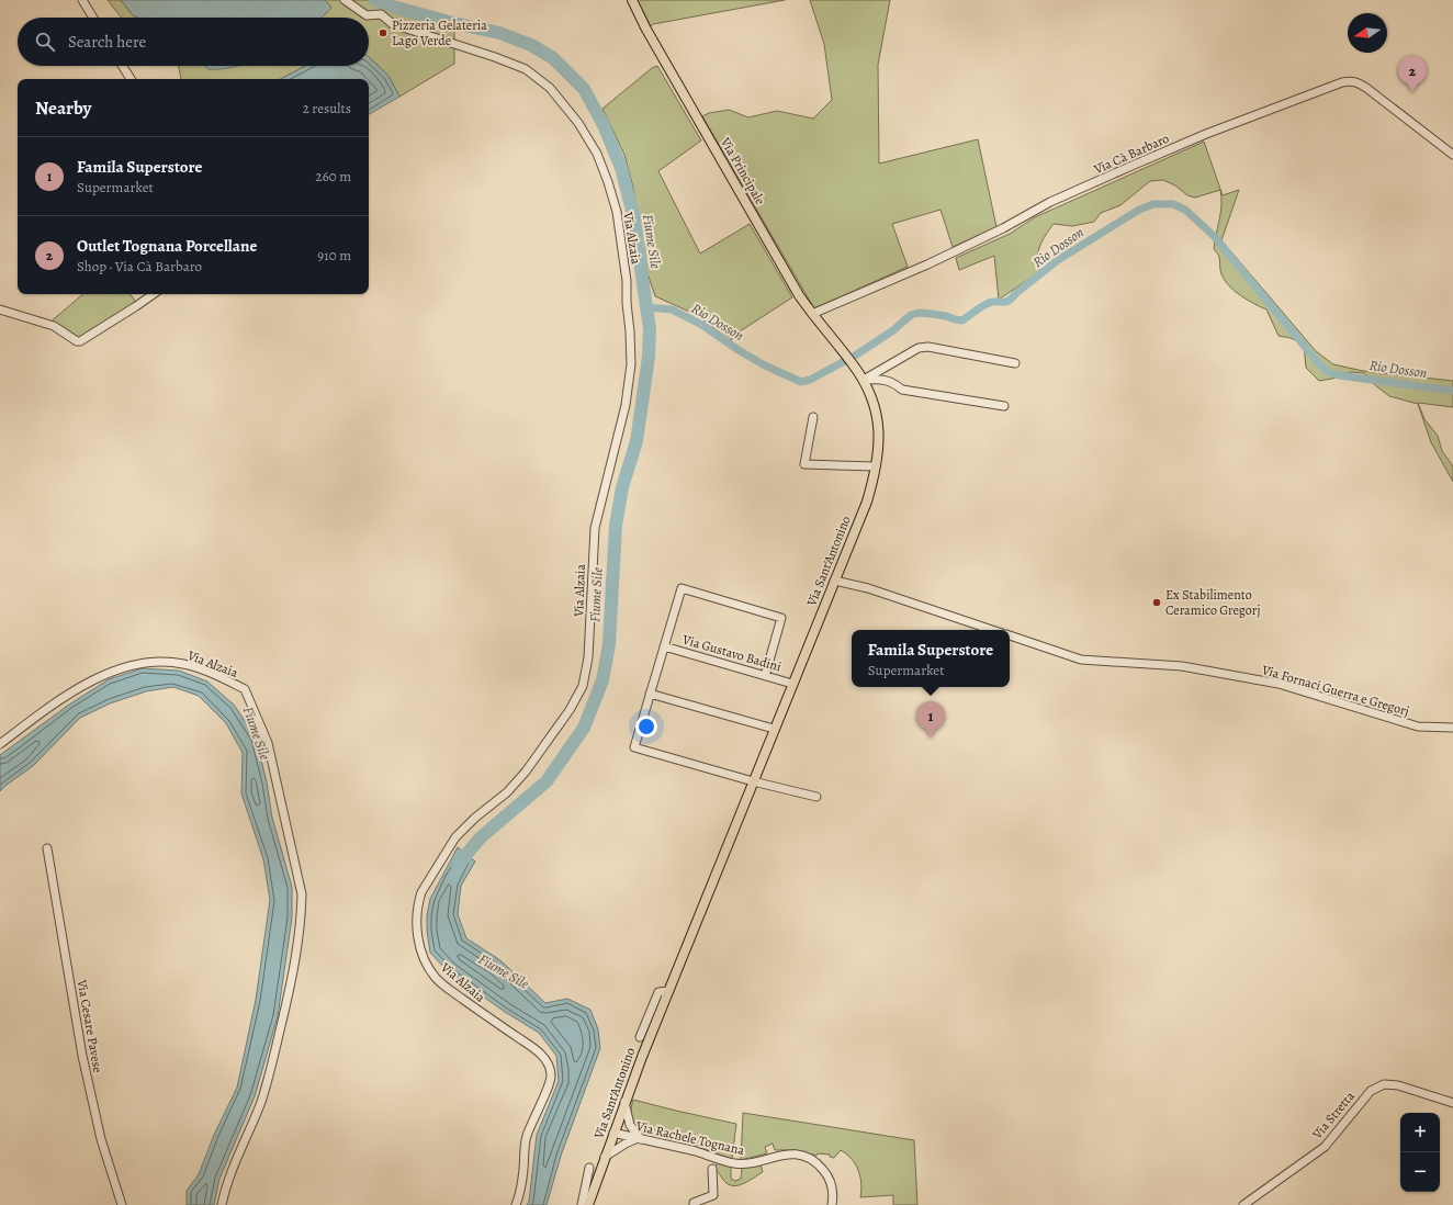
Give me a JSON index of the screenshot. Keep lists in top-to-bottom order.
{
  "streets": {
    "main road": ["Via Principale", "Via Sant'Antonino"],
    "street": [
      "Via Cà Barbaro",
      "Via Alzaia",
      "Via Gustavo Badini",
      "Via Fornaci Guerra e Gregorj",
      "Via Cesare Pavese",
      "Via Stretta",
      "Via Rachele Tognana"
    ]
  },
  "crossings": [
    ["Via Cà Barbaro", "Via Principale"],
    ["Via Principale", "Via Sant'Antonino"],
    ["Via Sant'Antonino", "Via Gustavo Badini"],
    ["Via Sant'Antonino", "Via Rachele Tognana"]
  ],
  "water": ["Fiume Sile", "Rio Dosson"],
  "places": ["Pizzeria Gelateria Lago Verde", "Ex Stabilimento Ceramico Gregorj"],
  "north": "left",
  "page": {
    "search": "Search here",
    "pins": ["2", "1"],
    "heading": ["Nearby", "2 results"],
    "list": [
      {
        "mark": "1",
        "name": "Famila Superstore",
        "note": "Supermarket",
        "value": "260 m"
      },
      {
        "mark": "2",
        "name": "Outlet Tognana Porcellane",
        "note": "Shop · Via Cà Barbaro",
        "value": "910 m"
      }
    ],
    "popup": ["Famila Superstore", "Supermarket"],
    "map_buttons": ["+", "−"]
  }
}
